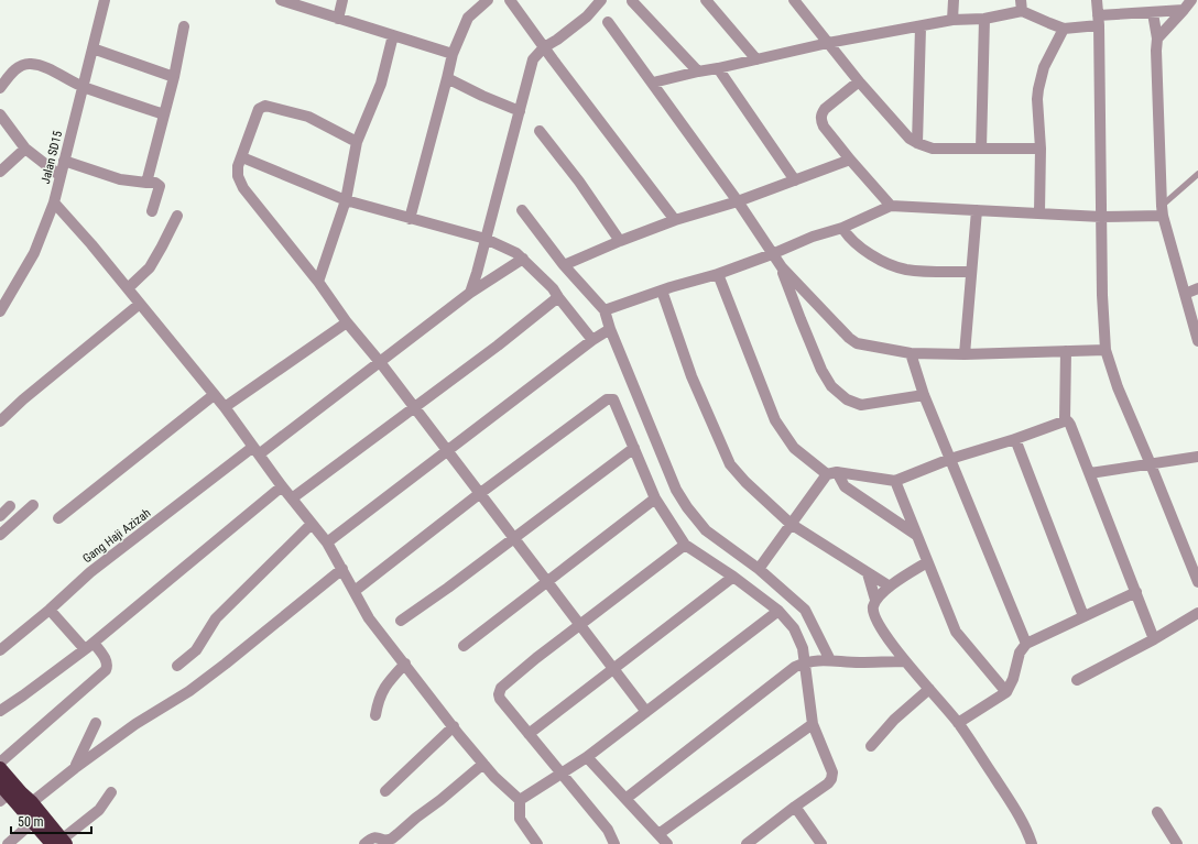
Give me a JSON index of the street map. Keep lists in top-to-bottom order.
{
  "streets": {
    "street": ["Jalan SD15", "Gang Haji Azizah"]
  },
  "scale_bar": "50 m"
}
